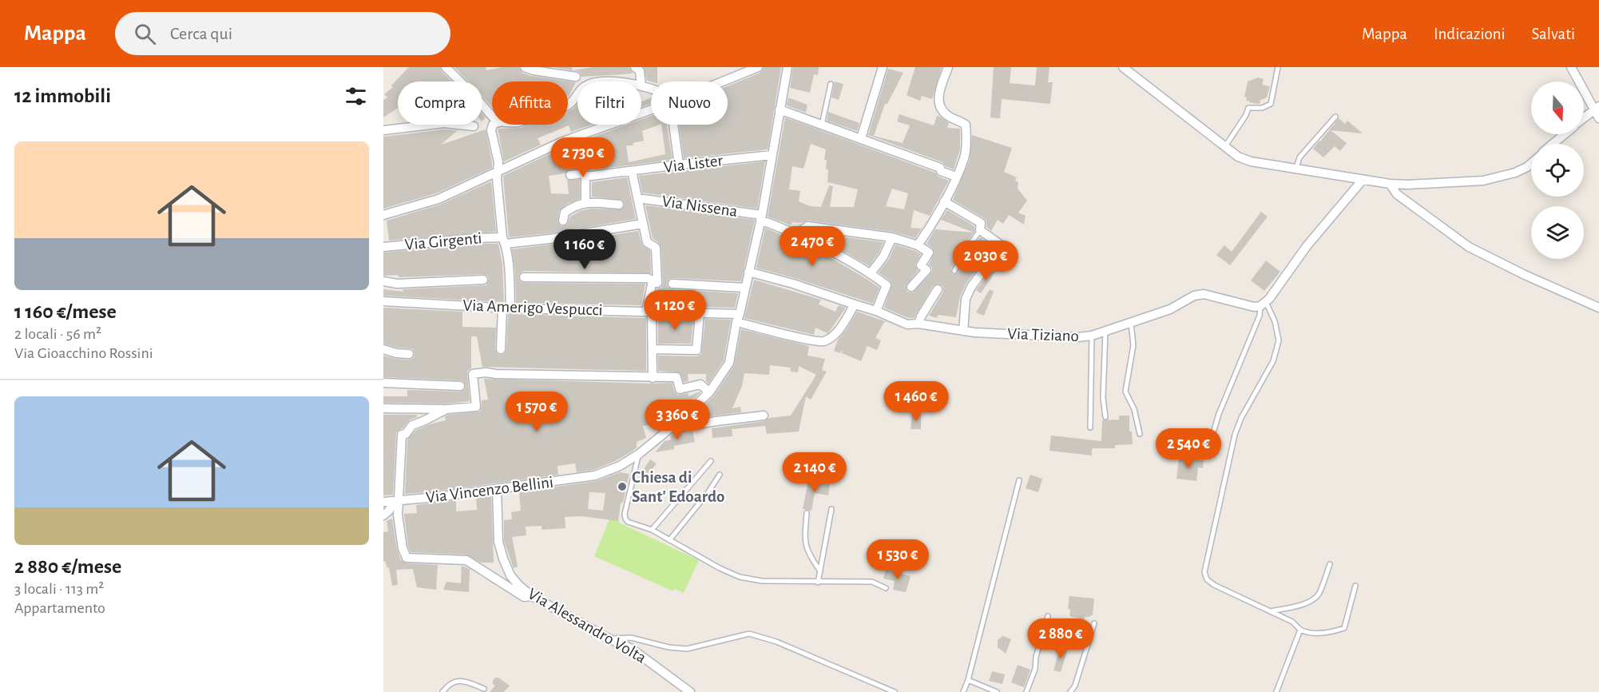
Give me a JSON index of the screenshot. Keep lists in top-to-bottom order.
{
  "streets": {
    "street": [
      "Via Lister",
      "Via Nissena",
      "Via Girgenti",
      "Via Amerigo Vespucci",
      "Via Tiziano",
      "Via Vincenzo Bellini",
      "Via Alessandro Volta"
    ]
  },
  "crossings": [
    ["Via Lister", "Via Vincenzo Bellini"],
    ["Via Nissena", "Via Tiziano"],
    ["Via Nissena", "Via Vincenzo Bellini"],
    ["Via Amerigo Vespucci", "Via Tiziano"],
    ["Via Amerigo Vespucci", "Via Vincenzo Bellini"],
    ["Via Tiziano", "Via Vincenzo Bellini"],
    ["Via Vincenzo Bellini", "Via Alessandro Volta"]
  ],
  "places": ["Chiesa di Sant' Edoardo"],
  "north": "bottom",
  "page": {
    "header": "Mappa",
    "search": "Cerca qui",
    "nav": ["Mappa", "Indicazioni", "Salvati"],
    "heading": "12 immobili",
    "chip": [
      "Compra",
      "Affitta",
      "Filtri",
      "Nuovo"
    ],
    "list": [
      {
        "name": "1 160 €/mese",
        "note": "2 locali · 56 m² · Via Gioacchino Rossini"
      },
      {
        "name": "2 880 €/mese",
        "note": "3 locali · 113 m² · Appartamento"
      }
    ],
    "price": [
      "2 730 €",
      "2 470 €",
      "1 160 €",
      "2 030 €",
      "1 120 €",
      "1 460 €",
      "1 570 €",
      "3 360 €",
      "2 540 €",
      "2 140 €",
      "1 530 €",
      "2 880 €"
    ]
  }
}
